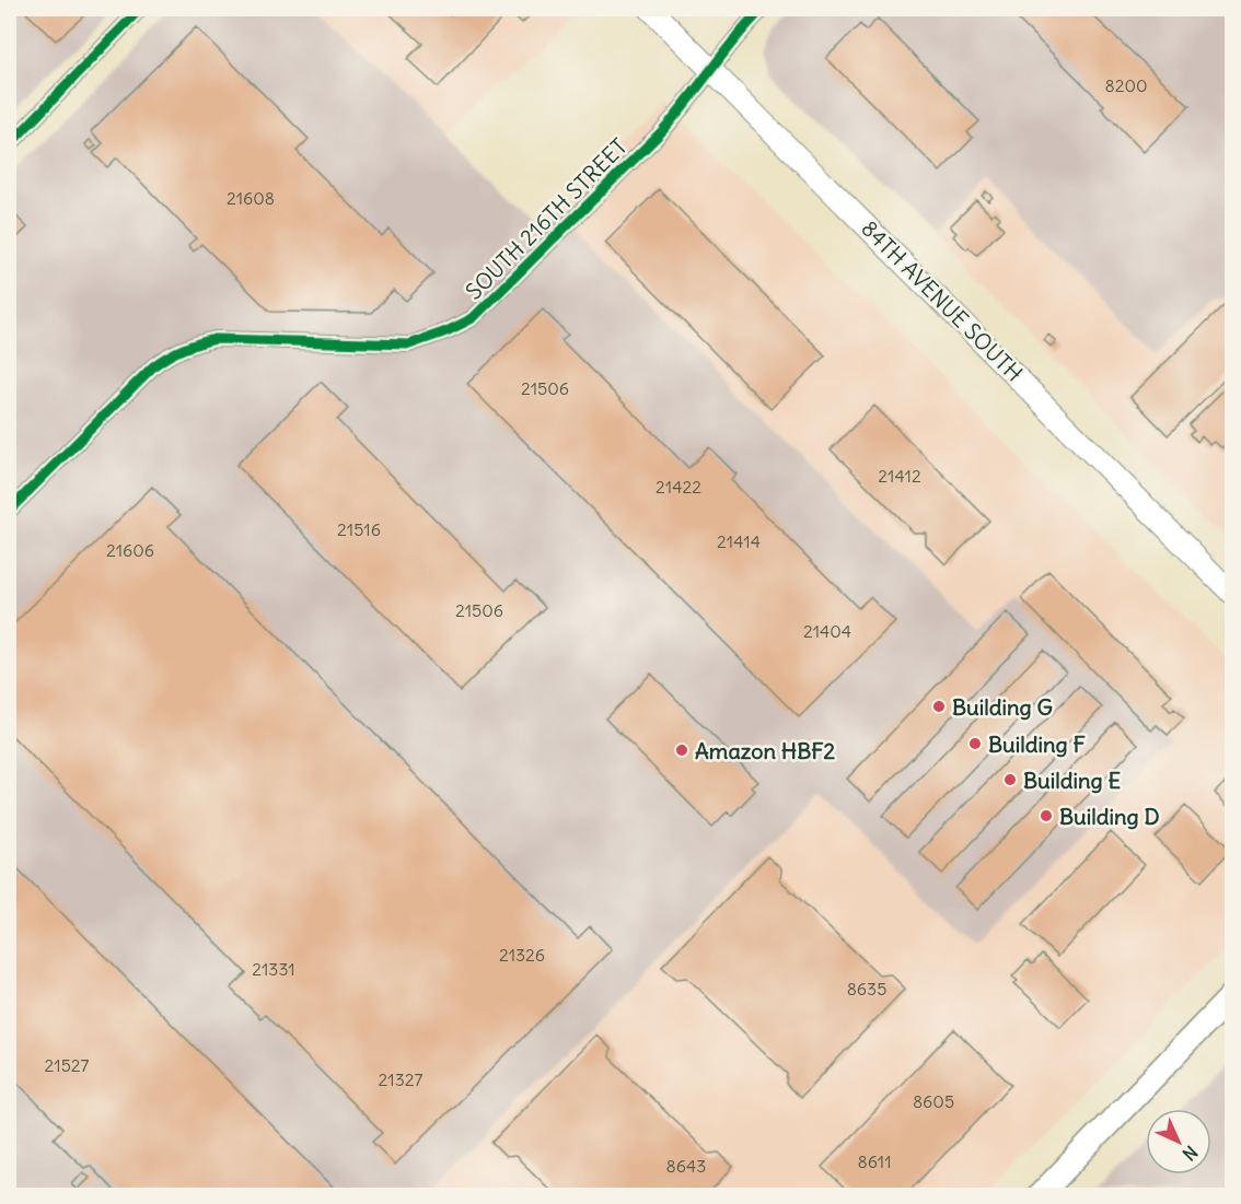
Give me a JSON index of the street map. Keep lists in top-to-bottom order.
{
  "streets": {
    "main road": ["84TH AVENUE SOUTH"],
    "street": ["SOUTH 216TH STREET"]
  },
  "crossings": [
    ["SOUTH 216TH STREET", "84TH AVENUE SOUTH"]
  ],
  "places": [
    "Building G",
    "Building F",
    "Amazon HBF2",
    "Building E",
    "Building D"
  ],
  "house_numbers": [
    "8200",
    "21608",
    "21506",
    "21412",
    "21422",
    "21516",
    "21414",
    "21606",
    "21506",
    "21404",
    "21326",
    "21331",
    "8635",
    "21527",
    "21327",
    "8605",
    "8611",
    "8643"
  ],
  "north": "bottom right"
}
